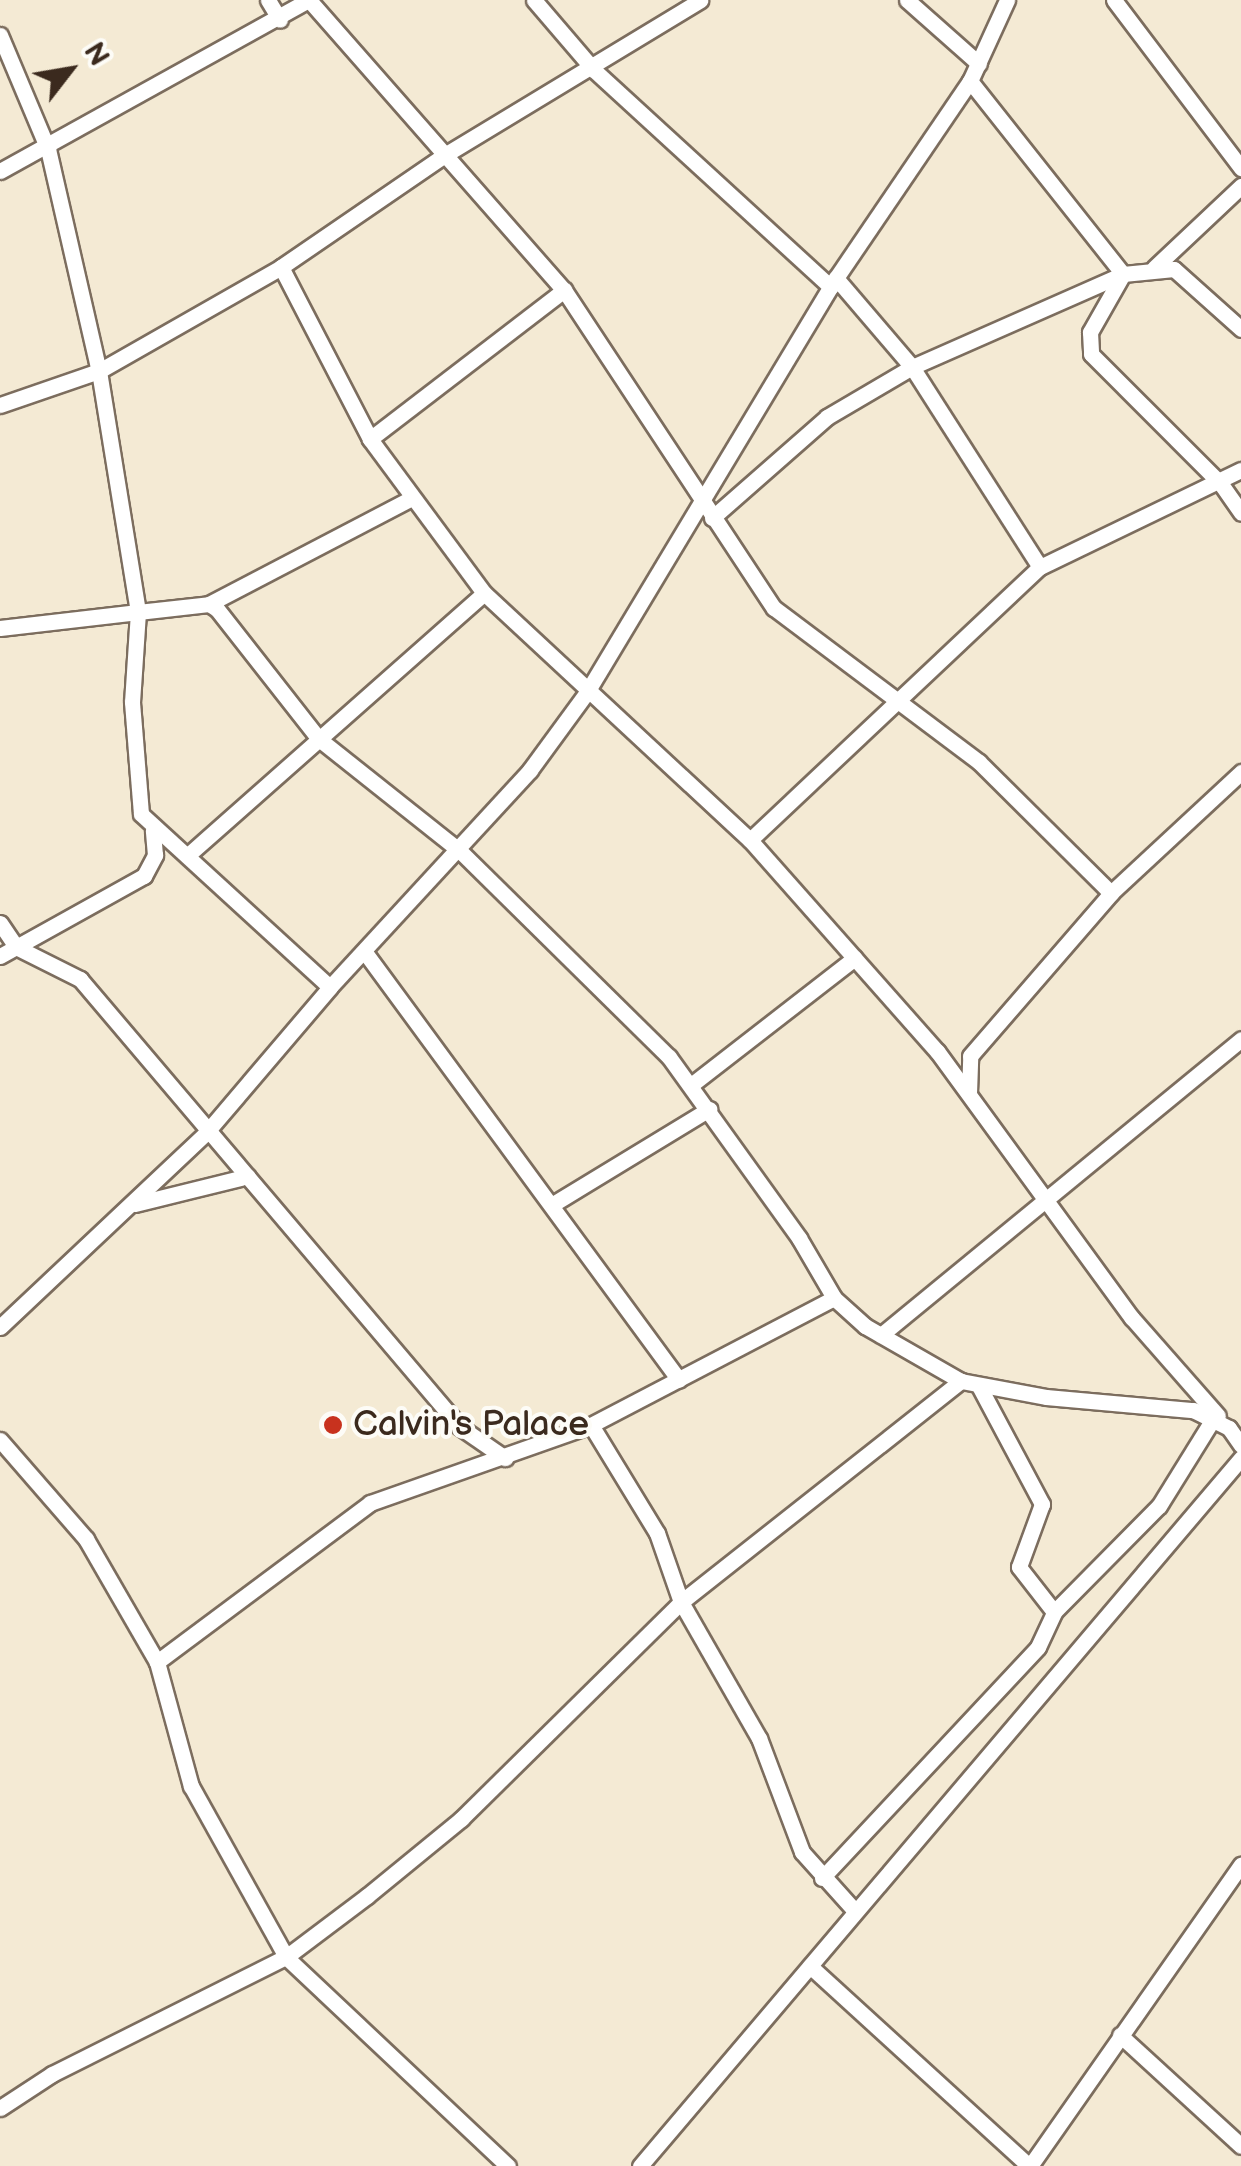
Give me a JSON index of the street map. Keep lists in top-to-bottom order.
{
  "places": ["Calvin's Palace"],
  "north": "top right"
}
